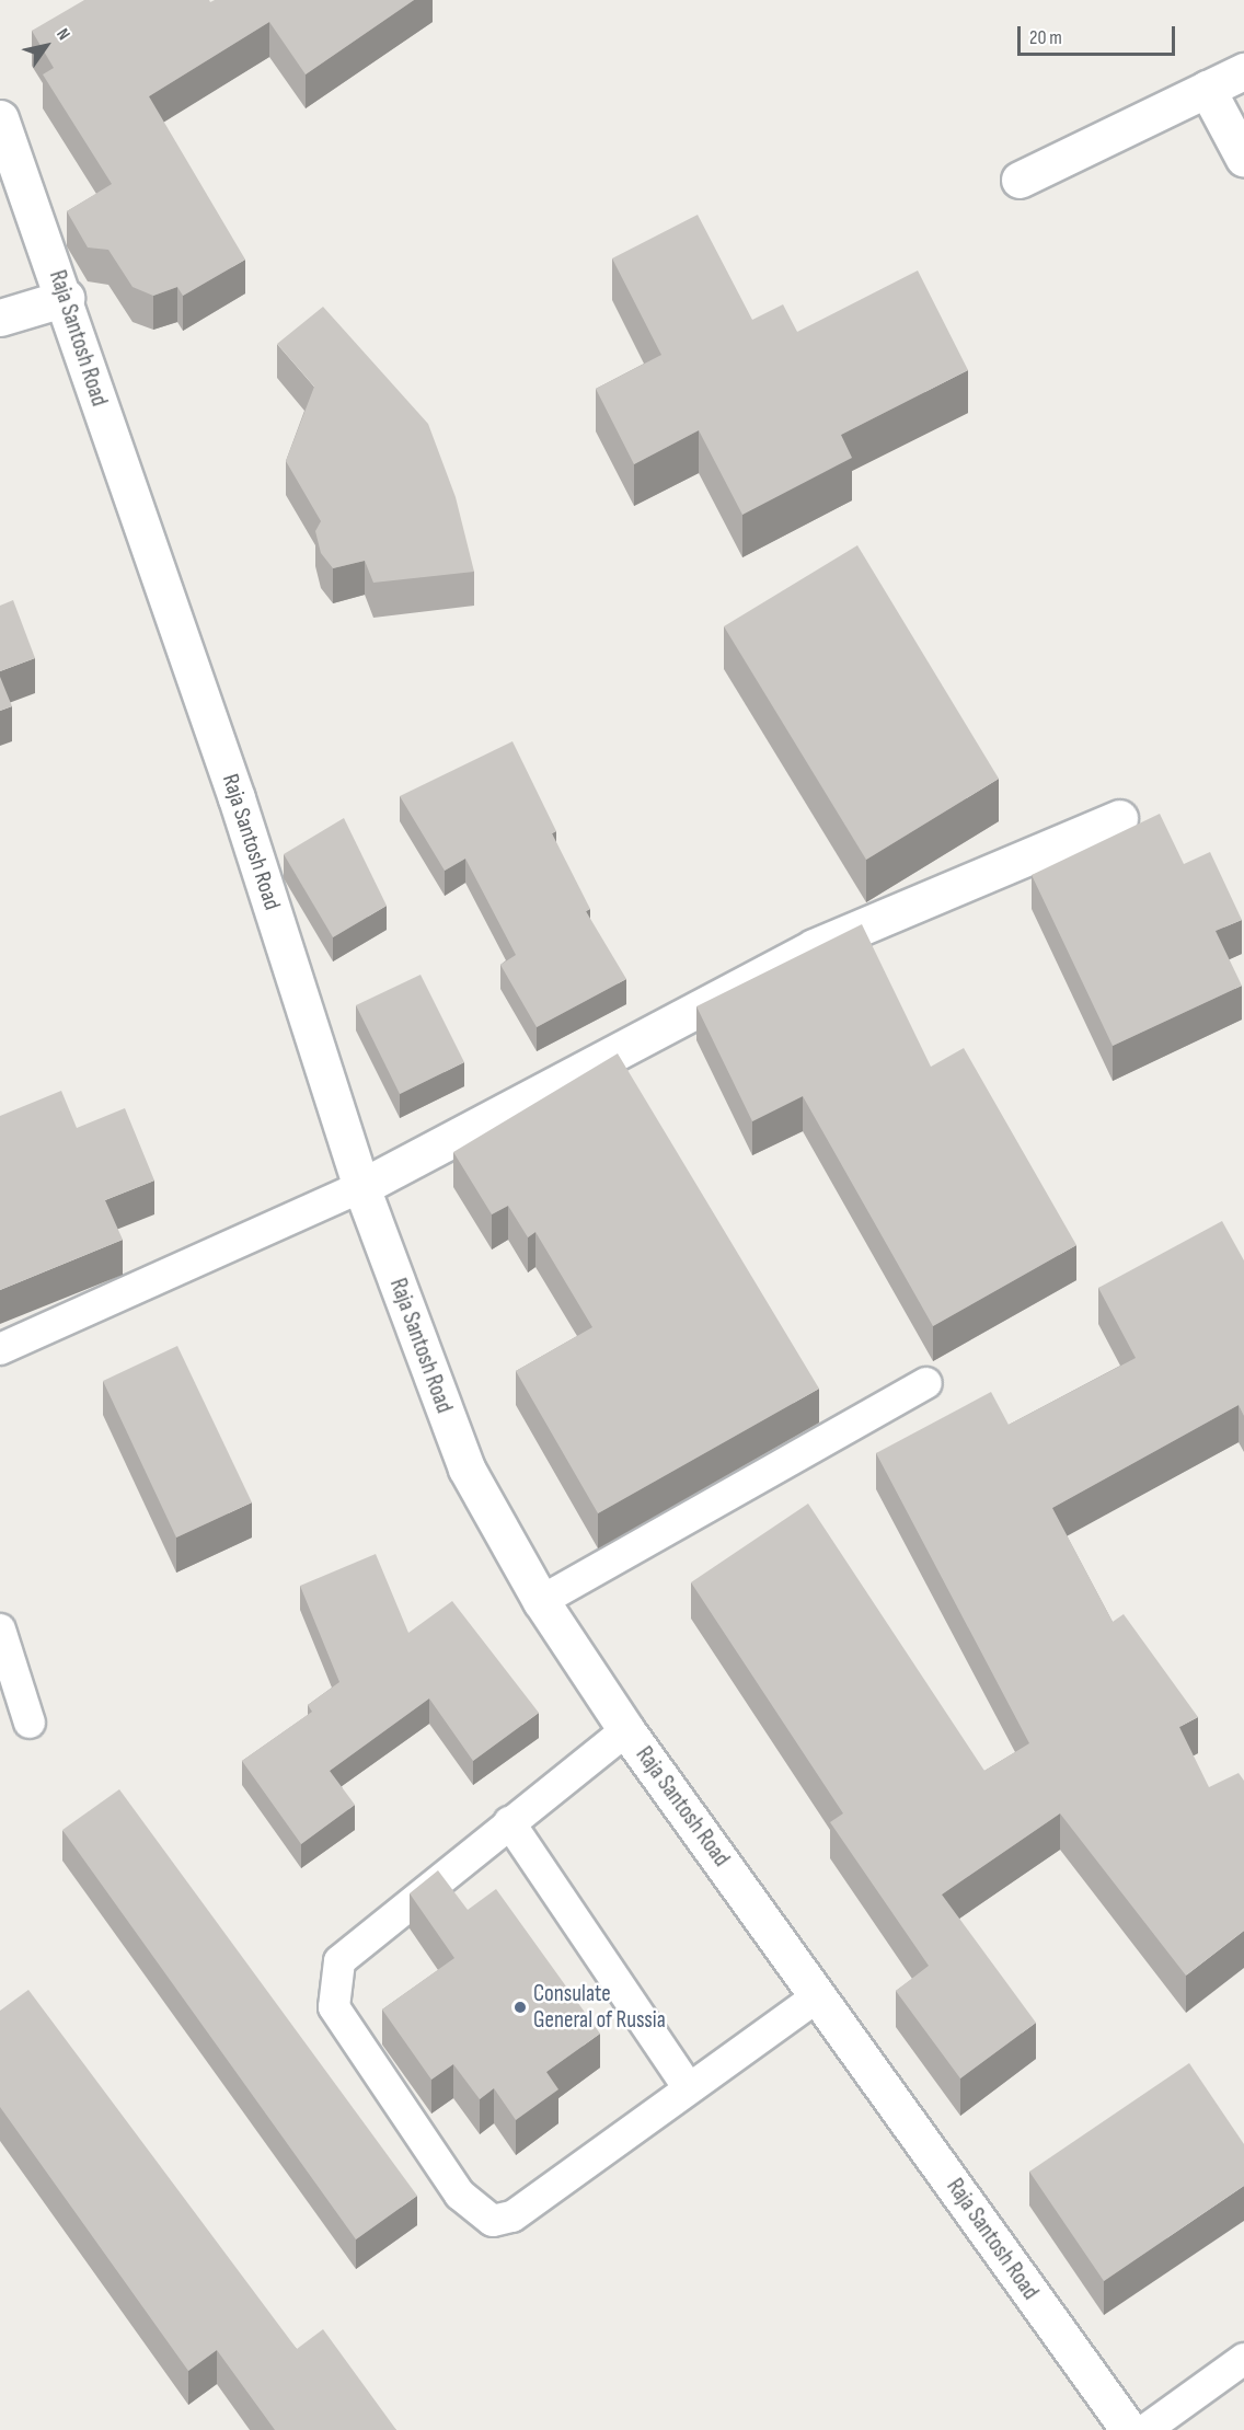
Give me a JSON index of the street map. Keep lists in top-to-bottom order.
{
  "streets": {
    "main road": ["Raja Santosh Road"]
  },
  "places": ["Consulate General of Russia"],
  "scale_bar": "20 m",
  "north": "top right"
}
